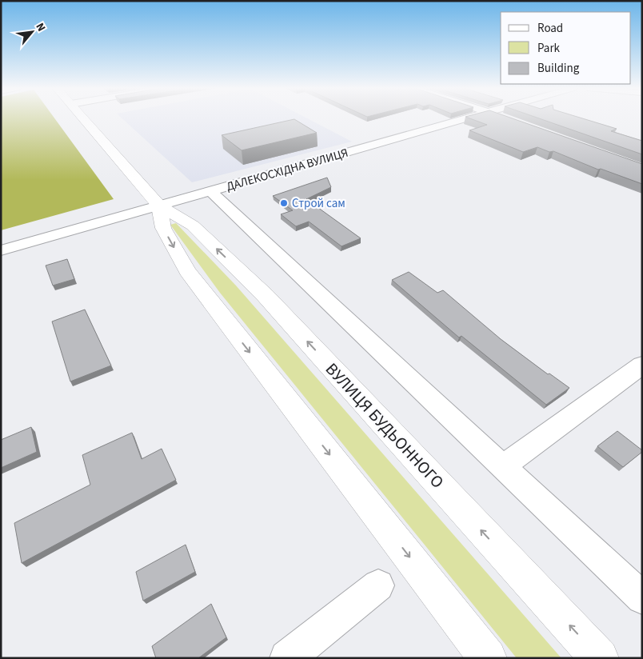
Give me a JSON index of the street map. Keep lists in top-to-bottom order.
{
  "streets": {
    "main road": ["ВУЛИЦЯ БУДЬОННОГО"],
    "street": ["ДАЛЕКОСХІДНА ВУЛИЦЯ"]
  },
  "crossings": [
    ["ДАЛЕКОСХІДНА ВУЛИЦЯ", "ВУЛИЦЯ БУДЬОННОГО"]
  ],
  "places": ["Строй сам"],
  "legend": ["Road", "Park", "Building"],
  "north": "top right"
}
